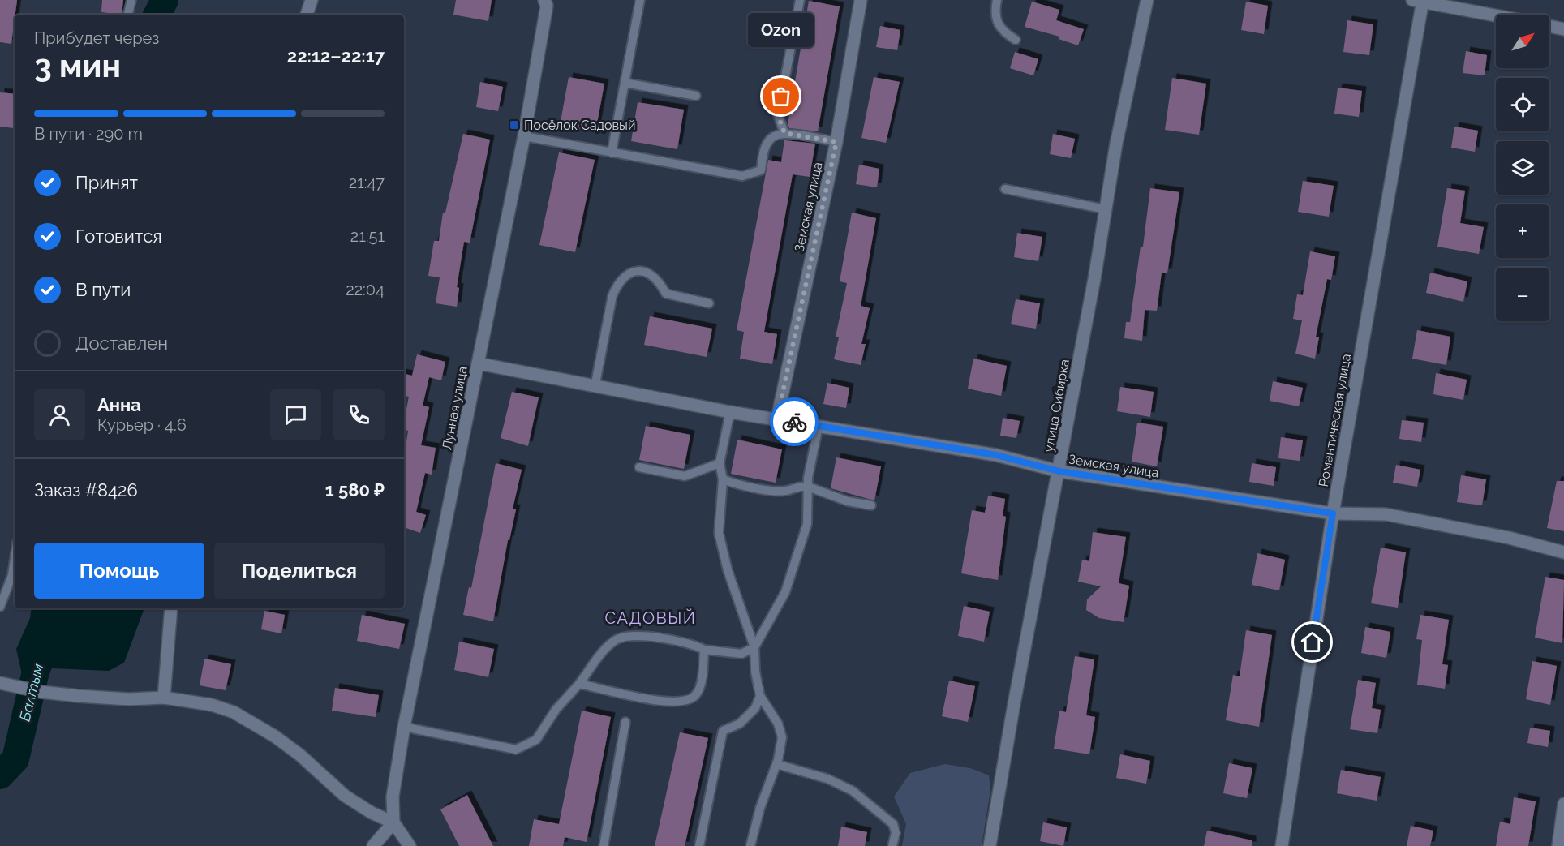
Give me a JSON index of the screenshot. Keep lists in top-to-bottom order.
{
  "streets": {
    "street": [
      "Земская улица",
      "улица Сибирка",
      "Лунная улица",
      "Романтическая улица"
    ]
  },
  "crossings": [
    ["Земская улица", "улица Сибирка"],
    ["Земская улица", "Лунная улица"],
    ["Земская улица", "Романтическая улица"]
  ],
  "districts": ["САДОВЫЙ"],
  "water": ["Балтым"],
  "places": {
    "other": ["Ozon"],
    "transit": ["Посёлок Садовый"]
  },
  "north": "top right",
  "page": {
    "bubble": "Ozon",
    "map_buttons": ["+", "−"],
    "heading": ["3 мин", "Прибудет через", "22:12–22:17"],
    "panel": [
      "Анна",
      "Курьер · 4.6",
      "Заказ #8426",
      "1 580 ₽"
    ],
    "bar": "В пути · 290 m",
    "list": [
      ["Принят", "21:47"],
      ["Готовится", "21:51"],
      ["В пути", "22:04"],
      "Доставлен"
    ],
    "buttons": ["Помощь", "Поделиться"]
  }
}
